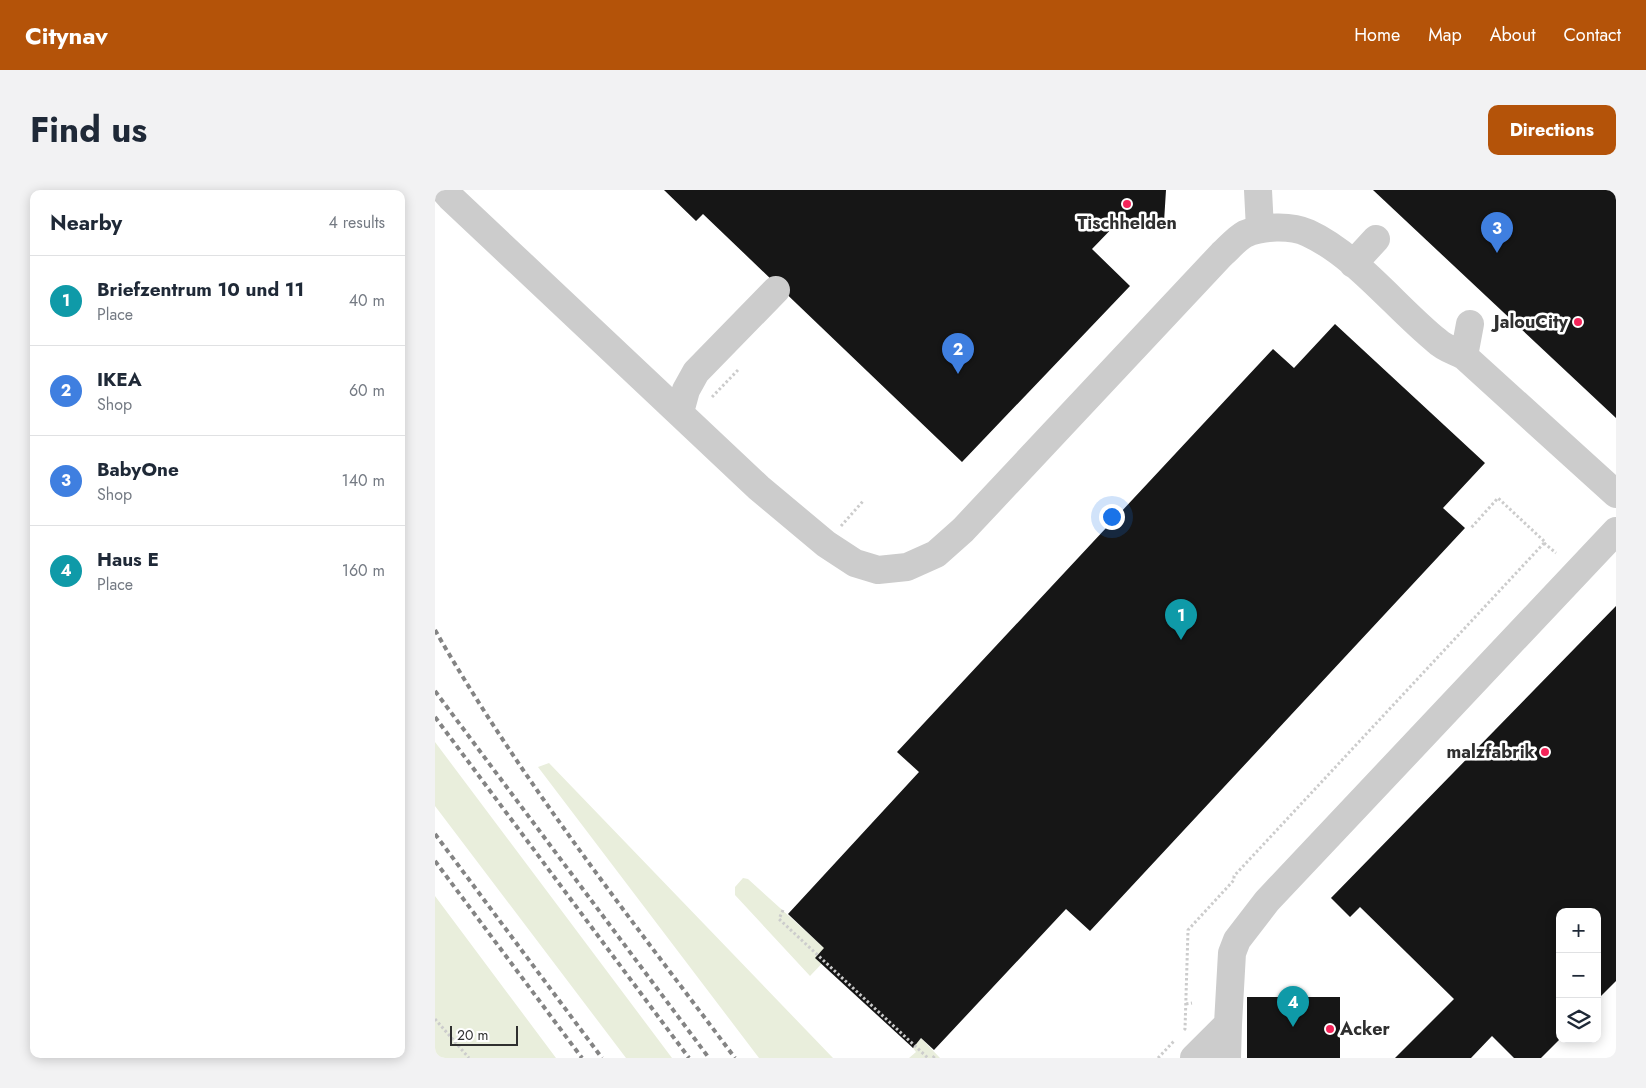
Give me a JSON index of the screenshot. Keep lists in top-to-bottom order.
{
  "places": [
    "Tischhelden",
    "JalouCity",
    "malzfabrik",
    "Acker"
  ],
  "scale_bar": "20 m",
  "page": {
    "header": "Citynav",
    "nav": [
      "Home",
      "Map",
      "About",
      "Contact"
    ],
    "title": "Find us",
    "buttons": "Directions",
    "heading": ["Nearby", "4 results"],
    "pins": [
      "3",
      "2",
      "1",
      "4"
    ],
    "list": [
      {
        "mark": "1",
        "name": "Briefzentrum 10 und 11",
        "note": "Place",
        "value": "40 m"
      },
      {
        "mark": "2",
        "name": "IKEA",
        "note": "Shop",
        "value": "60 m"
      },
      {
        "mark": "3",
        "name": "BabyOne",
        "note": "Shop",
        "value": "140 m"
      },
      {
        "mark": "4",
        "name": "Haus E",
        "note": "Place",
        "value": "160 m"
      }
    ],
    "map_buttons": ["+", "−"],
    "scale": "20 m"
  }
}
